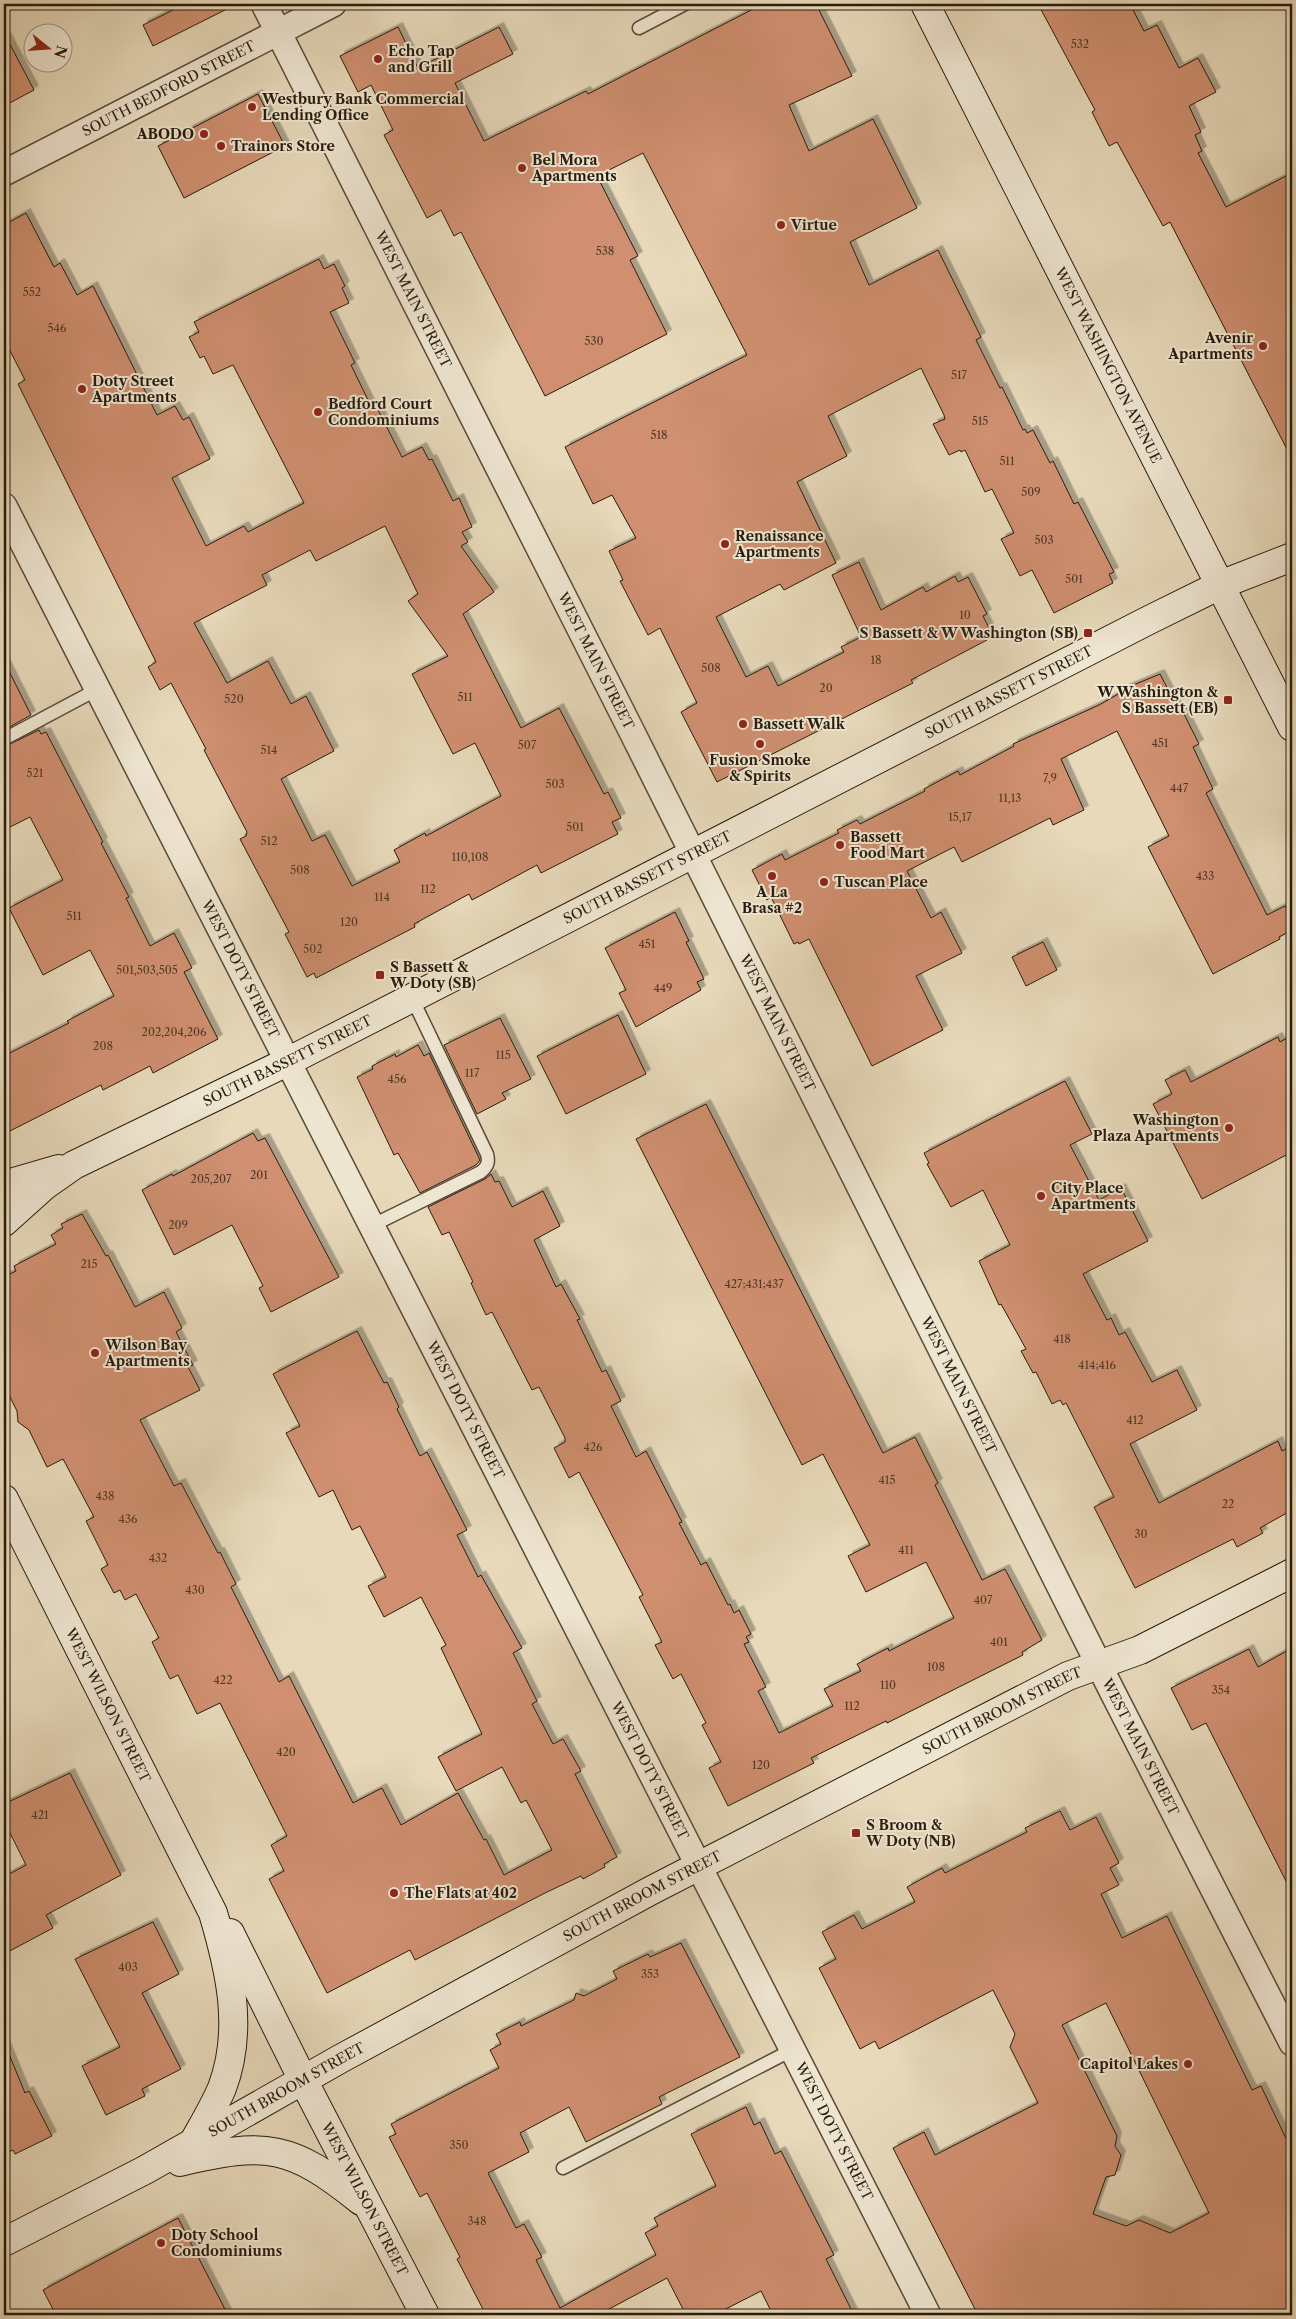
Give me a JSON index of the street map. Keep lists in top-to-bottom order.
{
  "streets": {
    "street": [
      "SOUTH BEDFORD STREET",
      "WEST MAIN STREET",
      "WEST WASHINGTON AVENUE",
      "SOUTH BASSETT STREET",
      "WEST DOTY STREET",
      "WEST WILSON STREET",
      "SOUTH BROOM STREET"
    ]
  },
  "crossings": [
    ["SOUTH BEDFORD STREET", "WEST MAIN STREET"],
    ["WEST MAIN STREET", "SOUTH BASSETT STREET"],
    ["WEST MAIN STREET", "SOUTH BROOM STREET"],
    ["WEST WASHINGTON AVENUE", "SOUTH BASSETT STREET"],
    ["SOUTH BASSETT STREET", "WEST DOTY STREET"],
    ["WEST DOTY STREET", "SOUTH BROOM STREET"],
    ["WEST WILSON STREET", "SOUTH BROOM STREET"]
  ],
  "places": {
    "other": [
      "Echo Tap and Grill",
      "Westbury Bank Commercial Lending Office",
      "ABODO",
      "Trainors Store",
      "Bel Mora Apartments",
      "Virtue",
      "Avenir Apartments",
      "Doty Street Apartments",
      "Bedford Court Condominiums",
      "Renaissance Apartments",
      "Bassett Walk",
      "Fusion Smoke & Spirits",
      "Bassett Food Mart",
      "A La Brasa #2",
      "Tuscan Place",
      "Washington Plaza Apartments",
      "City Place Apartments",
      "Wilson Bay Apartments",
      "The Flats at 402",
      "Capitol Lakes",
      "Doty School Condominiums"
    ],
    "transit": [
      "S Bassett & W Washington (SB)",
      "W Washington & S Bassett (EB)",
      "S Bassett & W Doty (SB)",
      "S Broom & W Doty (NB)"
    ]
  },
  "house_numbers": [
    "532",
    "538",
    "552",
    "546",
    "530",
    "517",
    "515",
    "518",
    "511",
    "509",
    "503",
    "501",
    "10",
    "18",
    "508",
    "20",
    "511",
    "520",
    "451",
    "507",
    "514",
    "521",
    "7,9",
    "503",
    "447",
    "11,13",
    "15,17",
    "501",
    "512",
    "110,108",
    "508",
    "433",
    "112",
    "114",
    "511",
    "120",
    "451",
    "502",
    "501,503,505",
    "449",
    "202,204,206",
    "208",
    "115",
    "117",
    "456",
    "201",
    "205,207",
    "209",
    "215",
    "427;431;437",
    "418",
    "414;416",
    "412",
    "426",
    "415",
    "438",
    "22",
    "436",
    "30",
    "411",
    "432",
    "430",
    "407",
    "401",
    "108",
    "422",
    "110",
    "354",
    "112",
    "420",
    "120",
    "421",
    "403",
    "353",
    "350",
    "348"
  ],
  "north": "right"
}
